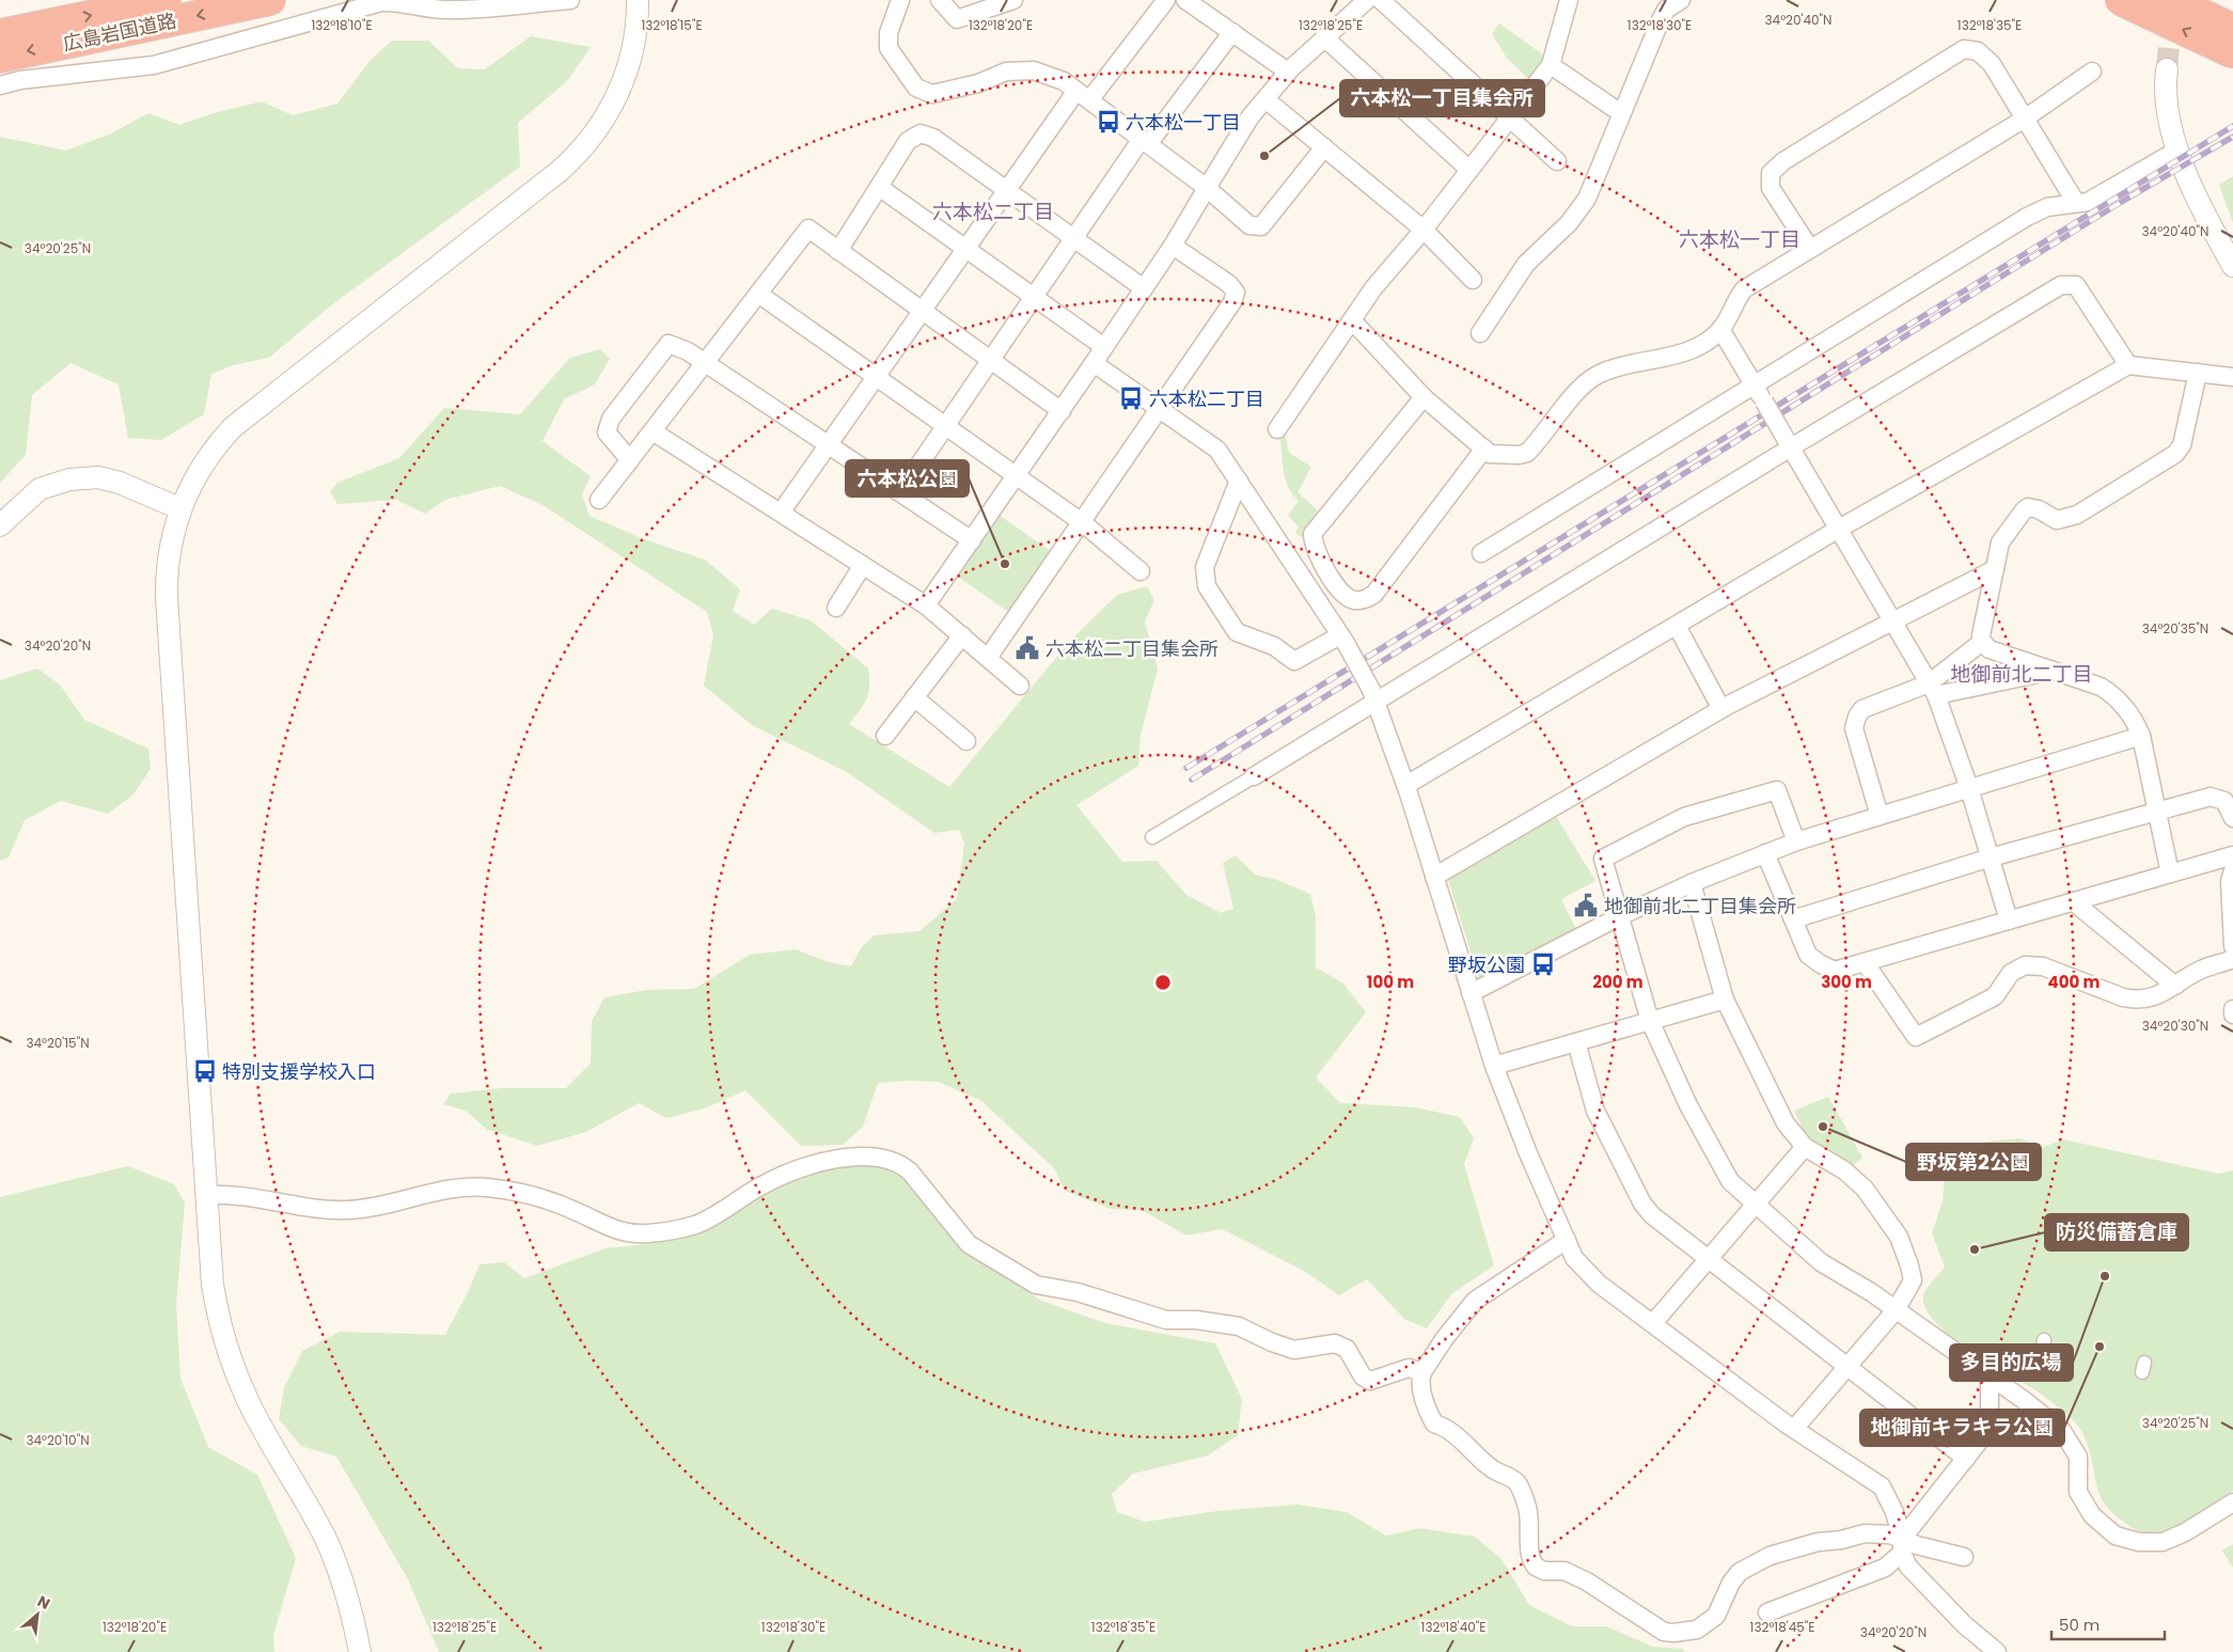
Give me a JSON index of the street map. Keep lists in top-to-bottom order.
{
  "streets": {
    "highway": ["広島岩国道路"]
  },
  "districts": ["六本松二丁目", "六本松一丁目", "地御前北二丁目"],
  "places": {
    "bus stop": [
      "六本松一丁目",
      "六本松二丁目",
      "野坂公園",
      "特別支援学校入口"
    ],
    "other": [
      "六本松一丁目集会所",
      "六本松公園",
      "野坂第2公園",
      "防災備蓄倉庫",
      "多目的広場",
      "地御前キラキラ公園"
    ],
    "public building": ["六本松二丁目集会所", "地御前北二丁目集会所"]
  },
  "scale_bar": "50 m",
  "north": "top right",
  "coordinates": [
    "34°20'40\"N",
    "132°18'10\"E",
    "132°18'15\"E",
    "132°18'20\"E",
    "132°18'25\"E",
    "132°18'30\"E",
    "132°18'35\"E",
    "34°20'25\"N",
    "34°20'35\"N",
    "34°20'20\"N",
    "34°20'30\"N",
    "34°20'15\"N",
    "34°20'10\"N",
    "132°18'40\"E",
    "132°18'45\"E"
  ],
  "rings": [
    "100 m",
    "200 m",
    "300 m",
    "400 m"
  ]
}
